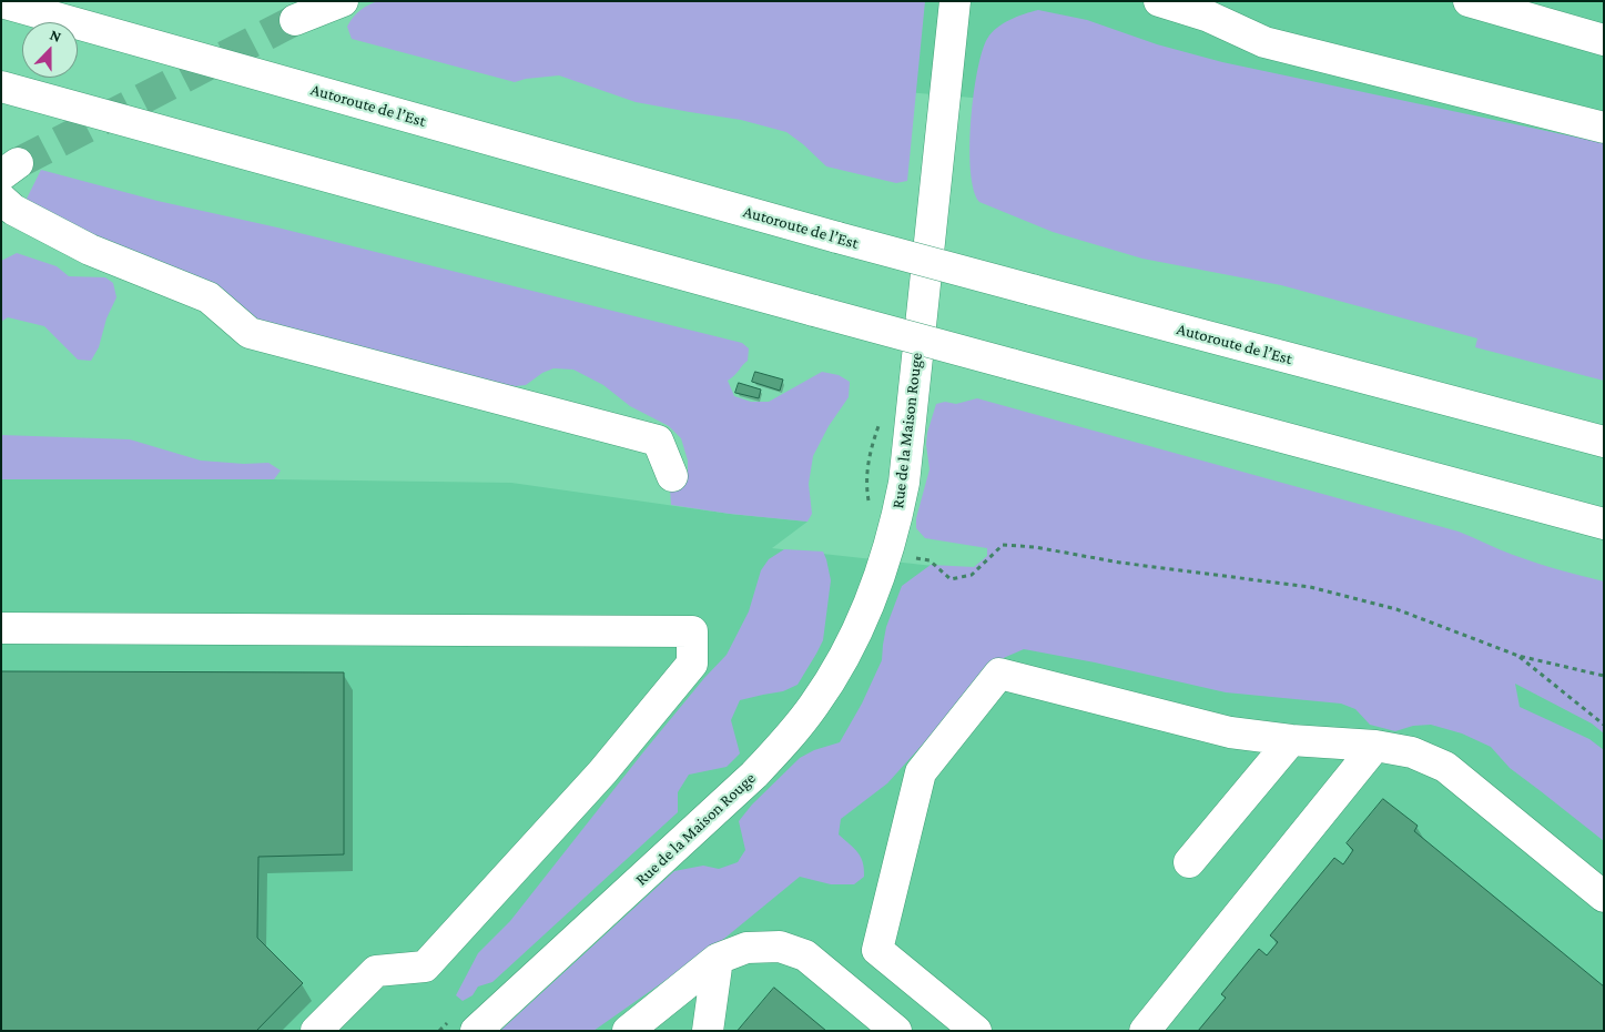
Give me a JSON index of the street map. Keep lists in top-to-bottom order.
{
  "streets": {
    "main road": ["Autoroute de l’Est", "Rue de la Maison Rouge"]
  },
  "north": "top"
}
